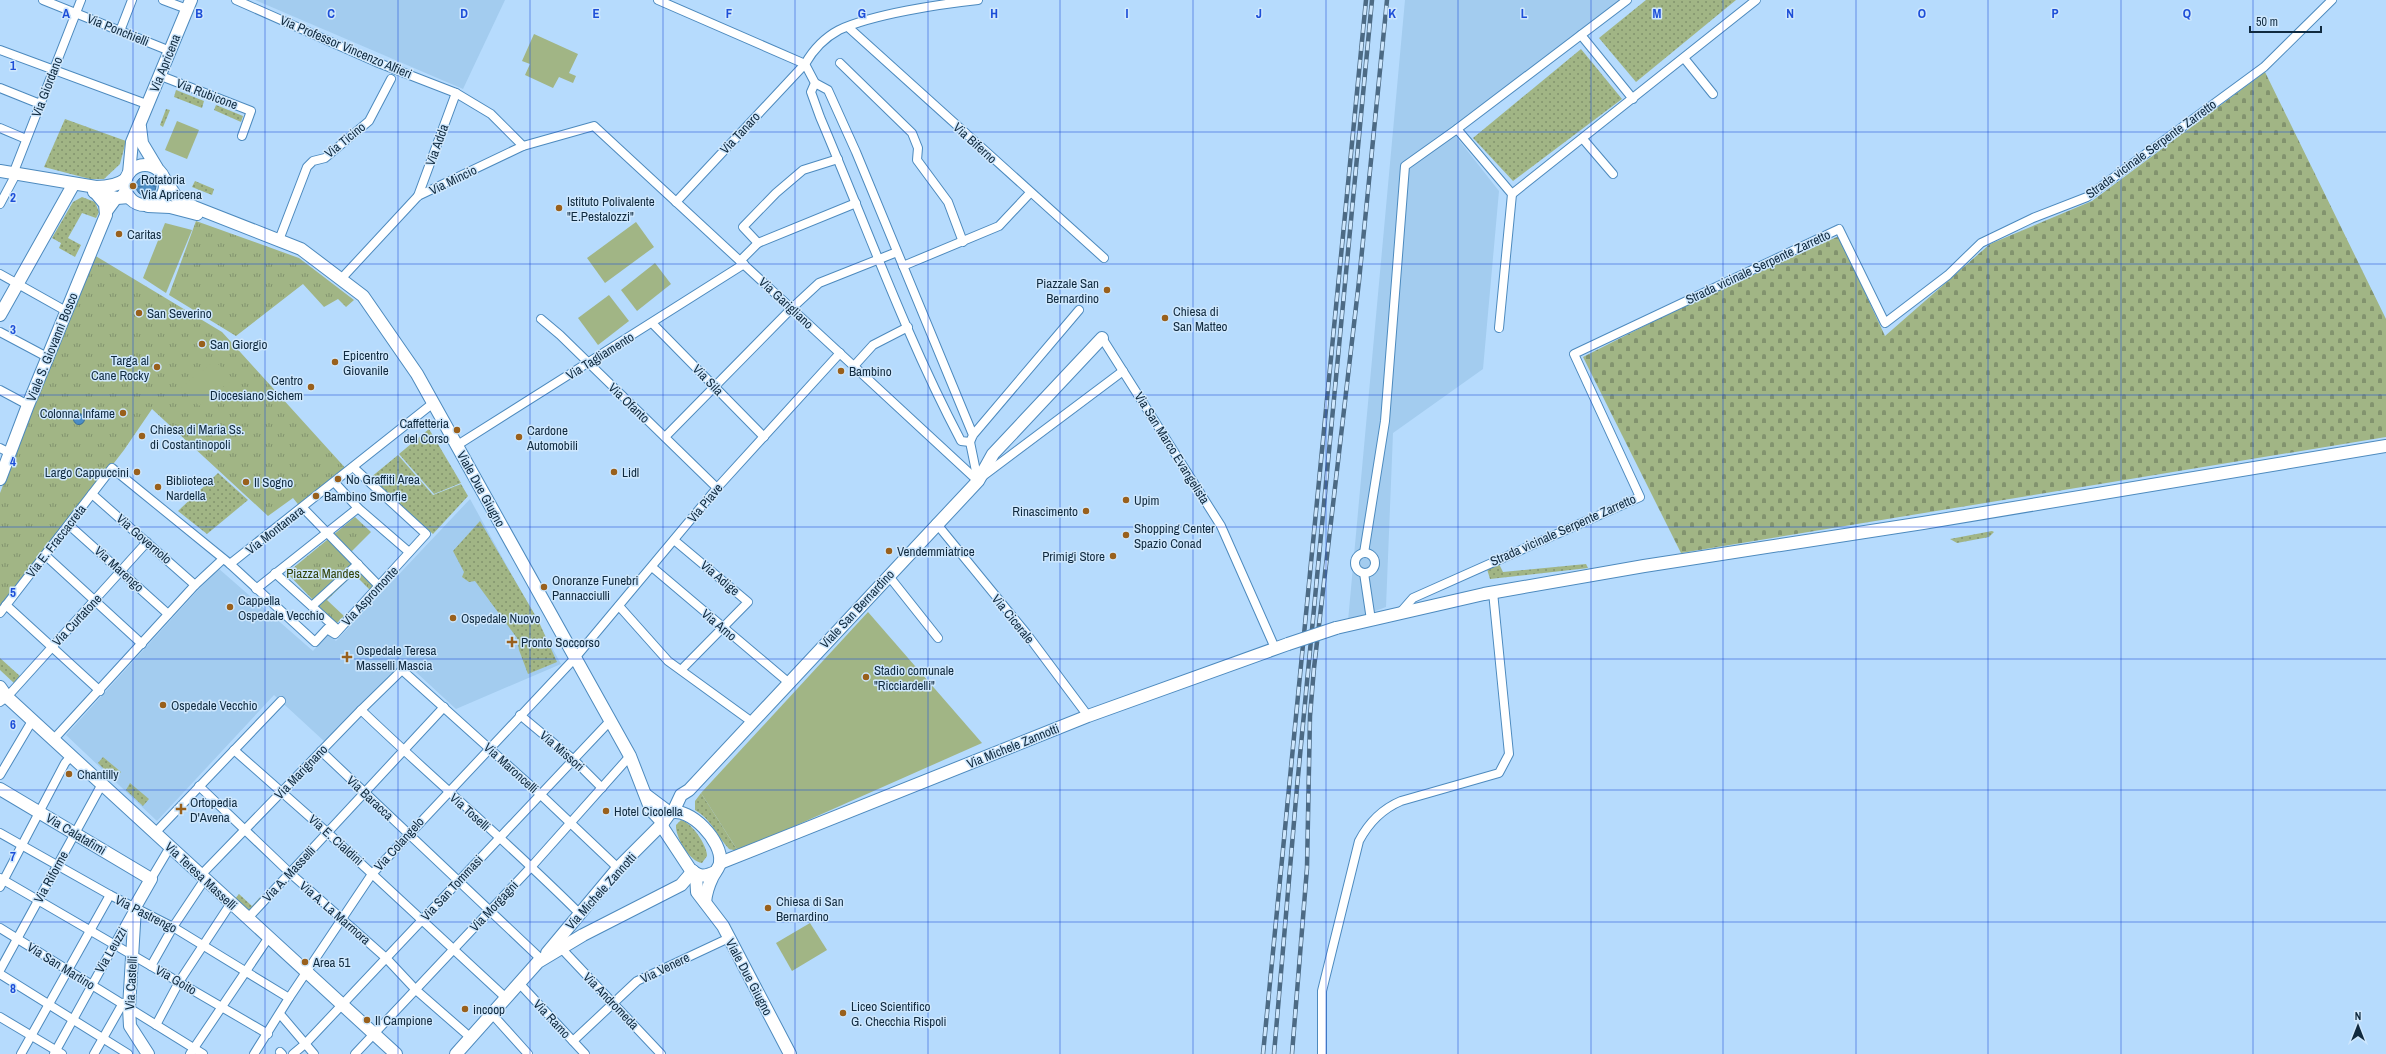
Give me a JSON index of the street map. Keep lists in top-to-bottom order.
{
  "streets": {
    "main road": [
      "Via Apricena",
      "Viale S. Giovanni Bosco",
      "Viale Due Giugno",
      "Viale San Bernardino",
      "Via Michele Zannotti",
      "Via Calatafimi",
      "Via Teresa Masselli",
      "Via Leuzzi",
      "Via Castelli"
    ],
    "street": [
      "Via Ponchielli",
      "Via Professor Vincenzo Alfieri",
      "Via Giordano",
      "Via Rubicone",
      "Via Tanaro",
      "Via Ticino",
      "Via Biferno",
      "Via Adda",
      "Strada vicinale Serpente Zarretto",
      "Via Mincio",
      "Via Garigliano",
      "Via Tagliamento",
      "Via Sila",
      "Via Ofanto",
      "Via San Marco Evangelista",
      "Via Piave",
      "Via Montanara",
      "Via Governolo",
      "Via E. Fraccacreta",
      "Via Marengo",
      "Via Adige",
      "Via Aspromonte",
      "Via Cicerale",
      "Via Curtatone",
      "Via Arno",
      "Via Missori",
      "Via Maroncelli",
      "Via Marignano",
      "Via Baracca",
      "Via Toselli",
      "Via E. Cialdini",
      "Via Colangelo",
      "Via A. Masselli",
      "Via Riforme",
      "Via San Tommasi",
      "Via Morgagni",
      "Via A. La Marmora",
      "Via Pastrengo",
      "Via San Martino",
      "Via Venere",
      "Via Goito",
      "Via Andromeda",
      "Via Ramo"
    ]
  },
  "crossings": [
    ["Via Ponchielli", "Via Apricena"],
    ["Via Ponchielli", "Via Giordano"],
    ["Via Professor Vincenzo Alfieri", "Via Adda"],
    ["Via Professor Vincenzo Alfieri", "Via Mincio"],
    ["Via Apricena", "Via Rubicone"],
    ["Via Apricena", "Viale S. Giovanni Bosco"],
    ["Via Apricena", "Viale Due Giugno"],
    ["Via Giordano", "Viale Due Giugno"],
    ["Via Tanaro", "Via Biferno"],
    ["Via Tanaro", "Via Garigliano"],
    ["Via Ticino", "Viale Due Giugno"],
    ["Via Adda", "Via Mincio"],
    ["Strada vicinale Serpente Zarretto", "Via Michele Zannotti"],
    ["Via Mincio", "Via Garigliano"],
    ["Via Mincio", "Viale Due Giugno"],
    ["Via Garigliano", "Via Tagliamento"],
    ["Via Garigliano", "Via Piave"],
    ["Via Garigliano", "Viale San Bernardino"],
    ["Viale S. Giovanni Bosco", "Viale Due Giugno"],
    ["Via Tagliamento", "Via Sila"],
    ["Via Tagliamento", "Via Ofanto"],
    ["Via Tagliamento", "Viale Due Giugno"],
    ["Via Sila", "Via Piave"],
    ["Via Ofanto", "Via Piave"],
    ["Via San Marco Evangelista", "Viale San Bernardino"],
    ["Via San Marco Evangelista", "Via Michele Zannotti"],
    ["Viale Due Giugno", "Via Piave"],
    ["Viale Due Giugno", "Via Montanara"],
    ["Viale Due Giugno", "Via Michele Zannotti"],
    ["Viale Due Giugno", "Via Colangelo"],
    ["Viale Due Giugno", "Via San Tommasi"],
    ["Viale Due Giugno", "Via Morgagni"],
    ["Viale Due Giugno", "Via Venere"],
    ["Via Piave", "Via Adige"],
    ["Via Piave", "Via Arno"],
    ["Via Piave", "Via Colangelo"],
    ["Via Montanara", "Via Governolo"],
    ["Via Montanara", "Via Marengo"],
    ["Via Montanara", "Via Aspromonte"],
    ["Via Montanara", "Via Teresa Masselli"],
    ["Via Governolo", "Via E. Fraccacreta"],
    ["Via Governolo", "Via Curtatone"],
    ["Via E. Fraccacreta", "Via Marengo"],
    ["Via E. Fraccacreta", "Via Aspromonte"],
    ["Via Marengo", "Via Curtatone"],
    ["Via Adige", "Via Arno"],
    ["Viale San Bernardino", "Via Cicerale"],
    ["Viale San Bernardino", "Via Arno"],
    ["Viale San Bernardino", "Via Michele Zannotti"],
    ["Via Cicerale", "Via Michele Zannotti"],
    ["Via Curtatone", "Via Teresa Masselli"],
    ["Via Michele Zannotti", "Via Maroncelli"],
    ["Via Michele Zannotti", "Via Baracca"],
    ["Via Michele Zannotti", "Via Toselli"],
    ["Via Michele Zannotti", "Via E. Cialdini"],
    ["Via Michele Zannotti", "Via A. La Marmora"],
    ["Via Michele Zannotti", "Via Andromeda"],
    ["Via Michele Zannotti", "Via Ramo"],
    ["Via Missori", "Via Colangelo"],
    ["Via Missori", "Via San Tommasi"],
    ["Via Missori", "Via Morgagni"],
    ["Via Maroncelli", "Via Marignano"],
    ["Via Maroncelli", "Via Colangelo"],
    ["Via Maroncelli", "Via A. Masselli"],
    ["Via Maroncelli", "Via San Tommasi"],
    ["Via Maroncelli", "Via Morgagni"],
    ["Via Marignano", "Via Baracca"],
    ["Via Marignano", "Via Toselli"],
    ["Via Marignano", "Via E. Cialdini"],
    ["Via Marignano", "Via Teresa Masselli"],
    ["Via Marignano", "Via A. La Marmora"],
    ["Via Marignano", "Via Pastrengo"],
    ["Via Marignano", "Via Goito"],
    ["Via Baracca", "Via Colangelo"],
    ["Via Baracca", "Via A. Masselli"],
    ["Via Baracca", "Via San Tommasi"],
    ["Via Baracca", "Via Morgagni"],
    ["Via Toselli", "Via Colangelo"],
    ["Via Toselli", "Via A. Masselli"],
    ["Via Toselli", "Via San Tommasi"],
    ["Via Toselli", "Via Morgagni"],
    ["Via Calatafimi", "Via Riforme"],
    ["Via Calatafimi", "Via Leuzzi"],
    ["Via E. Cialdini", "Via Colangelo"],
    ["Via E. Cialdini", "Via A. Masselli"],
    ["Via E. Cialdini", "Via San Tommasi"],
    ["Via E. Cialdini", "Via Morgagni"],
    ["Via Colangelo", "Via Teresa Masselli"],
    ["Via Colangelo", "Via A. La Marmora"],
    ["Via Colangelo", "Via Pastrengo"],
    ["Via Colangelo", "Via Goito"],
    ["Via A. Masselli", "Via Teresa Masselli"],
    ["Via A. Masselli", "Via A. La Marmora"],
    ["Via Teresa Masselli", "Via Riforme"],
    ["Via Teresa Masselli", "Via San Tommasi"],
    ["Via Teresa Masselli", "Via Morgagni"],
    ["Via Teresa Masselli", "Via Leuzzi"],
    ["Via Riforme", "Via Pastrengo"],
    ["Via Riforme", "Via San Martino"],
    ["Via Riforme", "Via Goito"],
    ["Via San Tommasi", "Via A. La Marmora"],
    ["Via Morgagni", "Via A. La Marmora"],
    ["Via Pastrengo", "Via Leuzzi"],
    ["Via Pastrengo", "Via Castelli"],
    ["Via Leuzzi", "Via San Martino"],
    ["Via Leuzzi", "Via Goito"],
    ["Via Leuzzi", "Via Castelli"],
    ["Via San Martino", "Via Castelli"],
    ["Via Venere", "Via Andromeda"],
    ["Via Venere", "Via Ramo"],
    ["Via Goito", "Via Castelli"]
  ],
  "parks": ["Piazza Mandes"],
  "places": {
    "other": [
      "Rotatoria Via Apricena",
      "Istituto Polivalente \"E.Pestalozzi\"",
      "Caritas",
      "Piazzale San Bernardino",
      "San Severino",
      "Chiesa di San Matteo",
      "San Giorgio",
      "Epicentro Giovanile",
      "Targa al Cane Rocky",
      "Bambino",
      "Centro Diocesiano Sichem",
      "Colonna Infame",
      "Caffetteria del Corso",
      "Chiesa di Maria Ss. di Costantinopoli",
      "Cardone Automobili",
      "Largo Cappuccini",
      "Lidl",
      "No Graffiti Area",
      "Il Sogno",
      "Biblioteca Nardella",
      "Bambino Smorfie",
      "Upim",
      "Rinascimento",
      "Shopping Center Spazio Conad",
      "Vendemmiatrice",
      "Primigi Store",
      "Onoranze Funebri Pannacciulli",
      "Cappella Ospedale Vecchio",
      "Ospedale Nuovo",
      "Stadio comunale \"Ricciardelli\"",
      "Ospedale Vecchio",
      "Chantilly",
      "Hotel Cicolella",
      "Chiesa di San Bernardino",
      "Area 51",
      "incoop",
      "Liceo Scientifico G. Checchia Rispoli",
      "Il Campione"
    ],
    "health": ["Pronto Soccorso", "Ospedale Teresa Masselli Mascia", "Ortopedia D'Avena"]
  },
  "scale_bar": "50 m",
  "north": "top",
  "grid": {
    "columns": [
      "A",
      "B",
      "C",
      "D",
      "E",
      "F",
      "G",
      "H",
      "I",
      "J",
      "K",
      "L",
      "M",
      "N",
      "O",
      "P",
      "Q"
    ],
    "rows": [
      "1",
      "2",
      "3",
      "4",
      "5",
      "6",
      "7",
      "8"
    ]
  }
}
